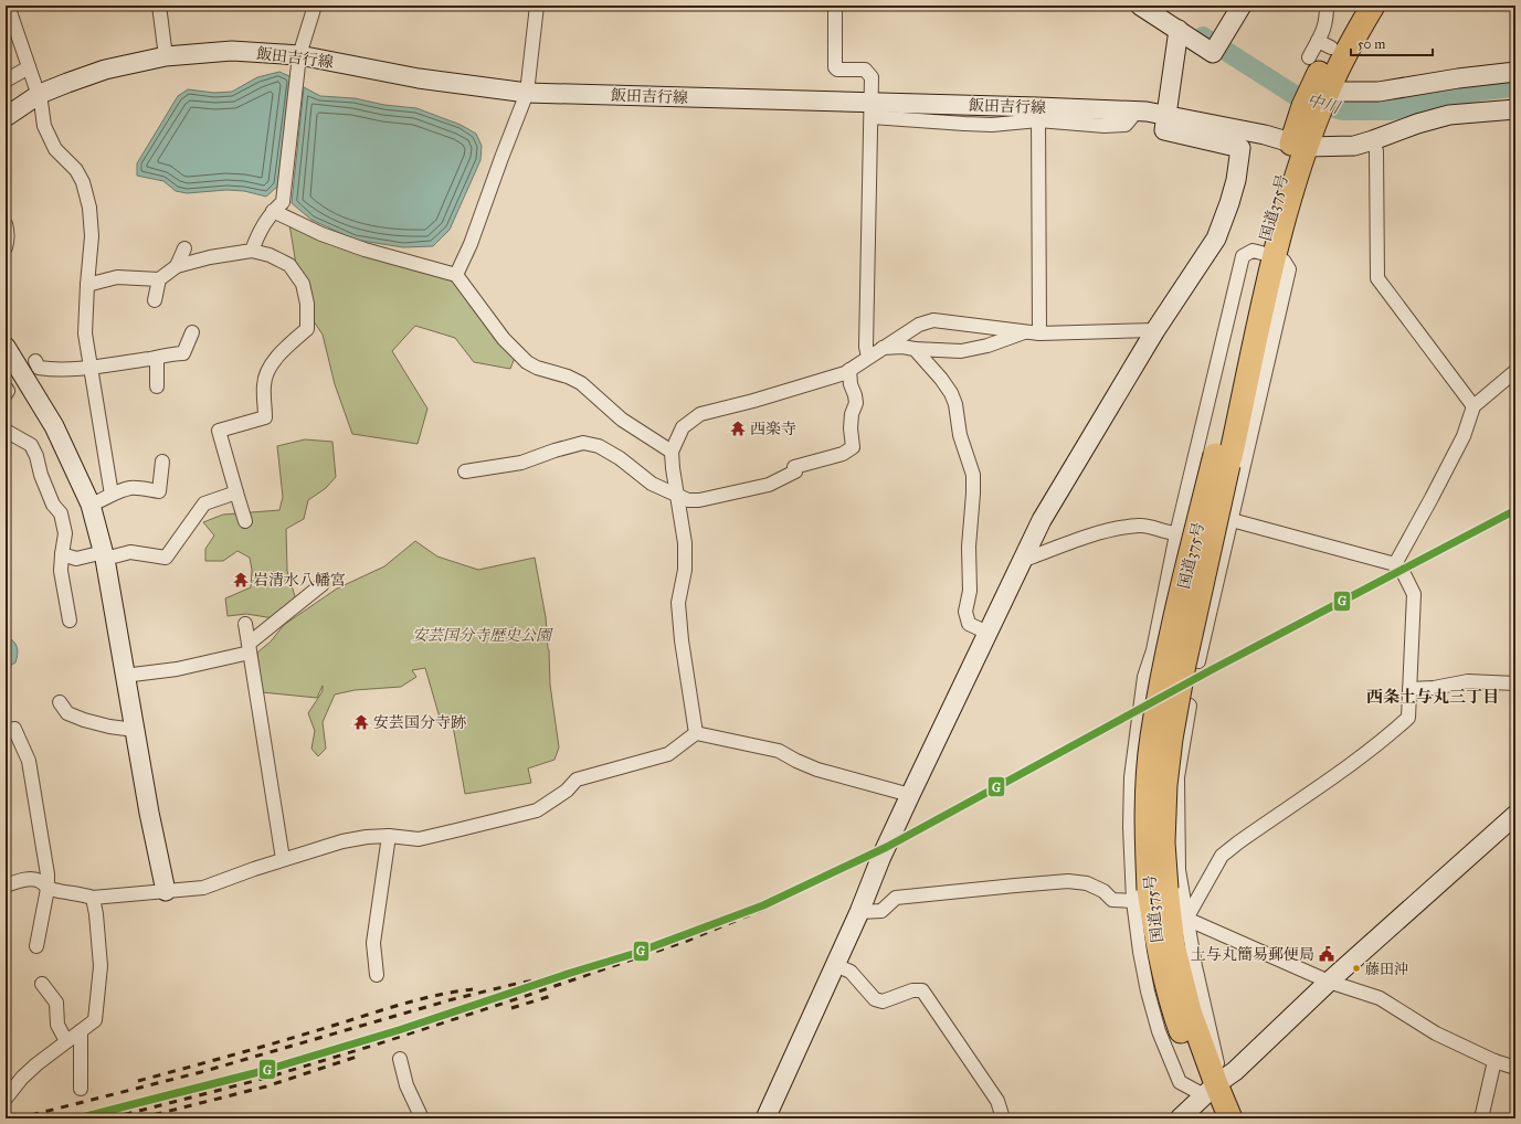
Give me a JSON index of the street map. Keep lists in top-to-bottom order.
{
  "streets": {
    "highway": ["国道375号"],
    "street": ["飯田吉行線"]
  },
  "crossings": [
    ["飯田吉行線", "国道375号"]
  ],
  "districts": ["西条土与丸三丁目"],
  "water": ["中川"],
  "parks": ["安芸国分寺歴史公園"],
  "places": {
    "temple": ["西楽寺", "岩清水八幡宮", "安芸国分寺跡"],
    "public building": ["土与丸簡易郵便局"],
    "other": ["藤田沖"]
  },
  "lines": ["transit line G"],
  "scale_bar": "50 m"
}
